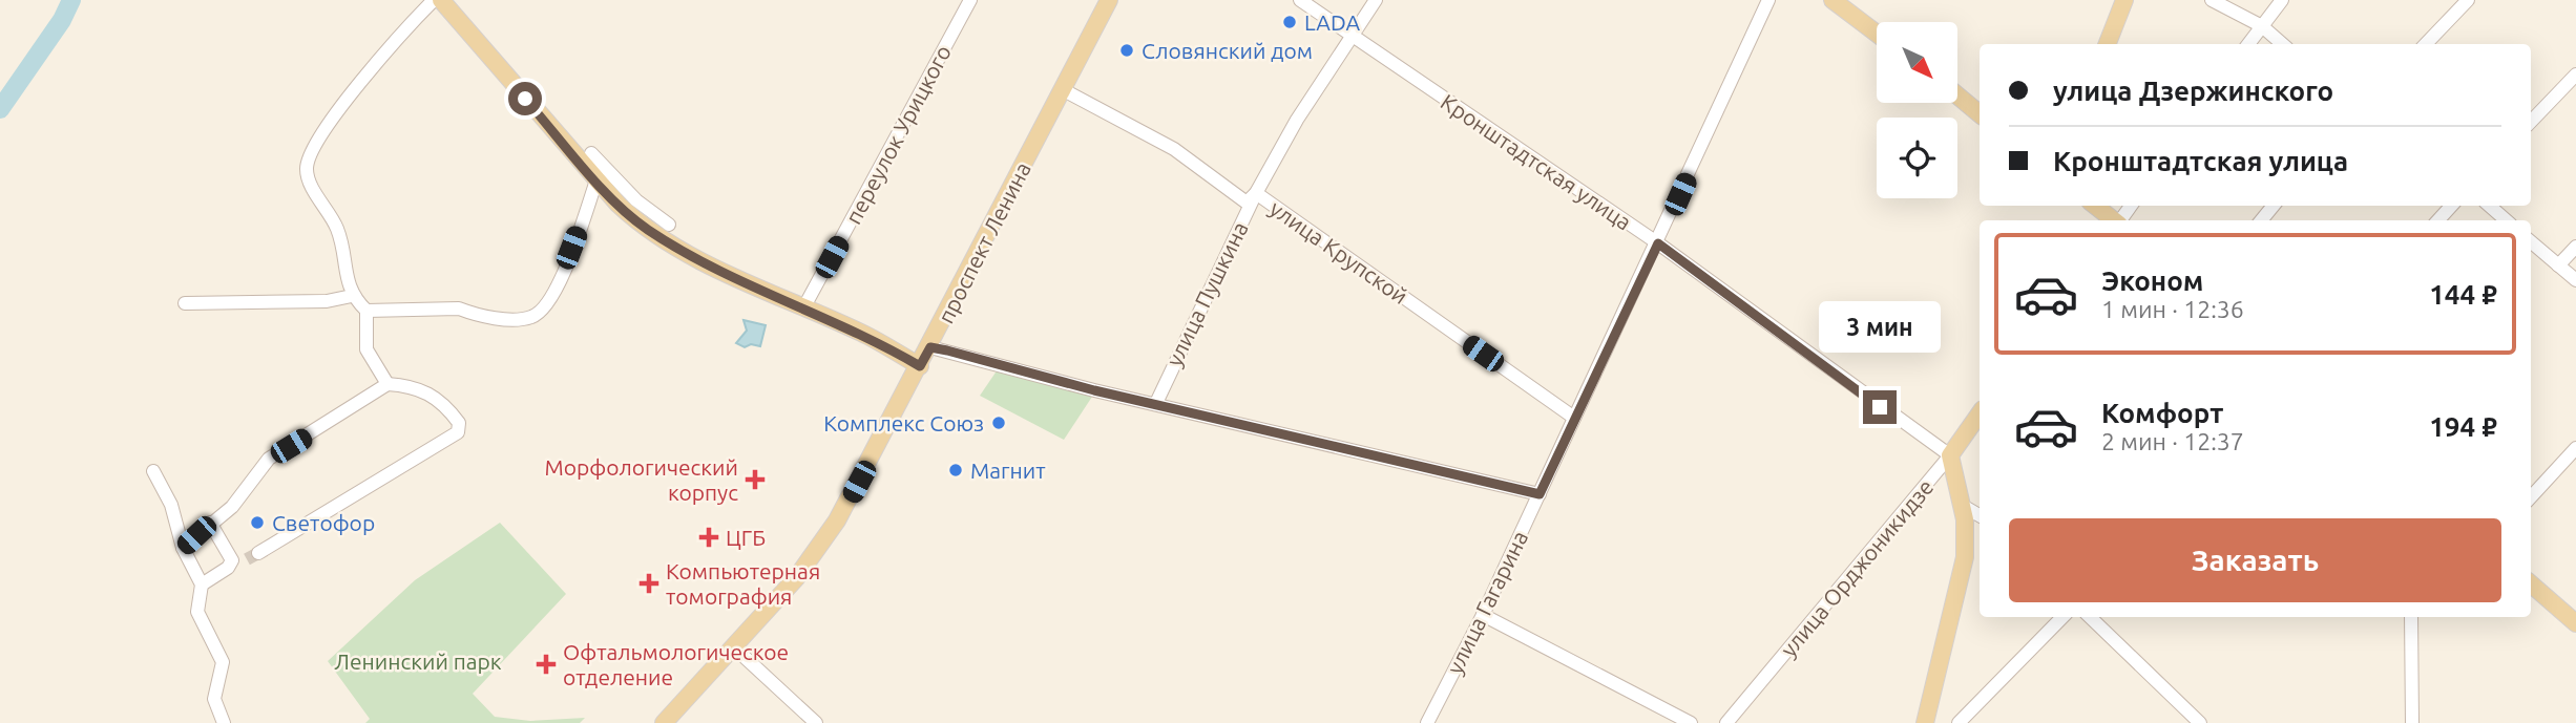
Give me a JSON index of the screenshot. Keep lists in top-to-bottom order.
{
  "streets": {
    "main road": ["проспект Ленина", "улица Орджоникидзе"],
    "street": [
      "переулок Урицкого",
      "Кронштадтская улица",
      "улица Крупской",
      "улица Пушкина",
      "улица Гагарина"
    ]
  },
  "crossings": [
    ["Кронштадтская улица", "улица Пушкина"],
    ["Кронштадтская улица", "улица Орджоникидзе"],
    ["Кронштадтская улица", "улица Гагарина"],
    ["проспект Ленина", "улица Крупской"],
    ["улица Крупской", "улица Пушкина"],
    ["улица Крупской", "улица Гагарина"]
  ],
  "parks": ["Ленинский парк"],
  "places": {
    "other": [
      "LADA",
      "Словянский дом",
      "Комплекс Союз",
      "Магнит",
      "Светофор"
    ],
    "health": [
      "Морфологический корпус",
      "ЦГБ",
      "Компьютерная томография",
      "Офтальмологическое отделение"
    ]
  },
  "north": "bottom right",
  "page": {
    "banner": ["улица Дзержинского", "Кронштадтская улица"],
    "list": [
      {
        "name": "Эконом",
        "note": "1 мин · 12:36",
        "value": "144 ₽"
      },
      {
        "name": "Комфорт",
        "note": "2 мин · 12:37",
        "value": "194 ₽"
      }
    ],
    "bubble": "3 мин",
    "buttons": "Заказать"
  }
}
